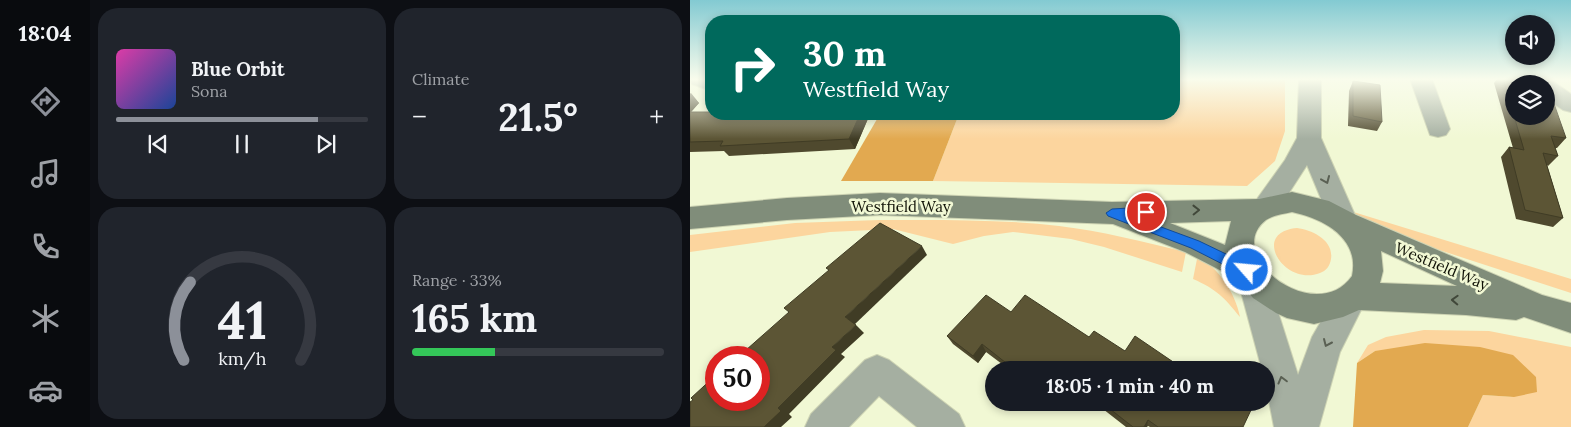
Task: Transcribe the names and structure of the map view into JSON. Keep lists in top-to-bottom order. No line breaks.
{"streets":{"main road":["Westfield Way"]},"page":{"tabs":"18:04","tile":["Climate",["Range · 33%","165 km"]],"turn":["30 m","Westfield Way"],"song":["Blue Orbit","Sona"],"heat":["−","21.5°","+"],"limit":"50","trip":"18:05 · 1 min · 40 m","gauge":["41","km/h"]}}
